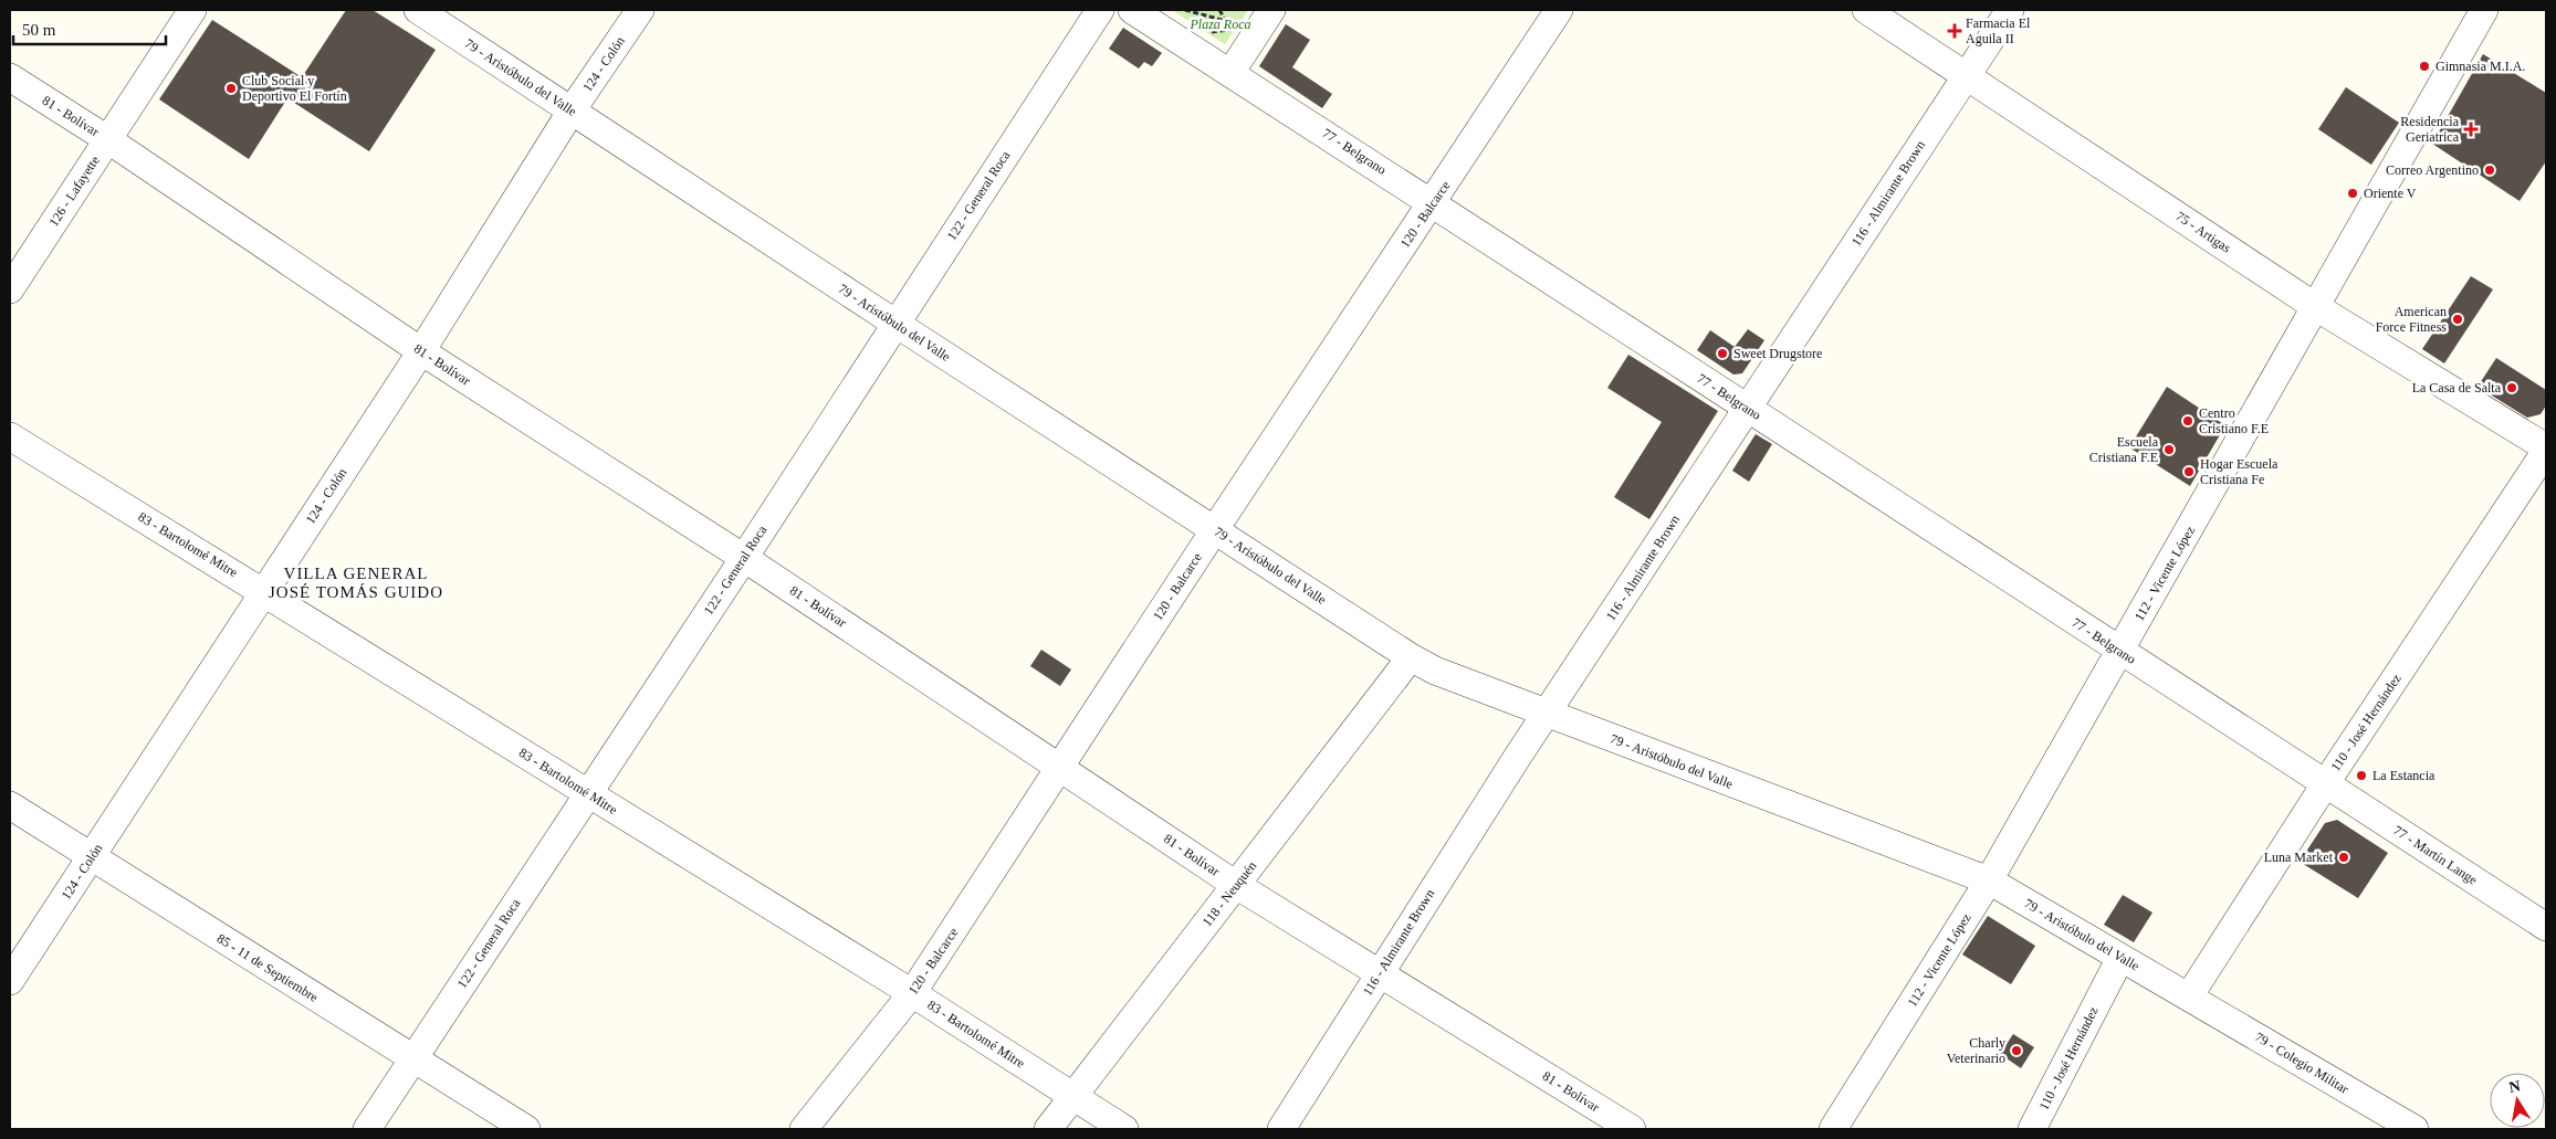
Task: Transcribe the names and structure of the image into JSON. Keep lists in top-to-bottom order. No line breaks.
{"streets":{"street":["124 - Colón","79 - Aristóbulo del Valle","81 - Bolívar","77 - Belgrano","126 - Lafayette","116 - Almirante Brown","122 - General Roca","120 - Balcarce","75 - Artigas","83 - Bartolomé Mitre","112 - Vicente López","110 - José Hernández","77 - Martín Lange","118 - Neuquén","85 - 11 de Septiembre","79 - Colegio Militar"]},"crossings":[["124 - Colón","79 - Aristóbulo del Valle"],["124 - Colón","81 - Bolívar"],["124 - Colón","83 - Bartolomé Mitre"],["124 - Colón","85 - 11 de Septiembre"],["79 - Aristóbulo del Valle","116 - Almirante Brown"],["79 - Aristóbulo del Valle","122 - General Roca"],["79 - Aristóbulo del Valle","120 - Balcarce"],["79 - Aristóbulo del Valle","112 - Vicente López"],["79 - Aristóbulo del Valle","110 - José Hernández"],["79 - Aristóbulo del Valle","118 - Neuquén"],["79 - Aristóbulo del Valle","79 - Colegio Militar"],["81 - Bolívar","126 - Lafayette"],["81 - Bolívar","116 - Almirante Brown"],["81 - Bolívar","122 - General Roca"],["81 - Bolívar","120 - Balcarce"],["81 - Bolívar","118 - Neuquén"],["77 - Belgrano","116 - Almirante Brown"],["77 - Belgrano","120 - Balcarce"],["77 - Belgrano","112 - Vicente López"],["77 - Belgrano","110 - José Hernández"],["77 - Belgrano","77 - Martín Lange"],["116 - Almirante Brown","75 - Artigas"],["122 - General Roca","83 - Bartolomé Mitre"],["122 - General Roca","85 - 11 de Septiembre"],["120 - Balcarce","83 - Bartolomé Mitre"],["75 - Artigas","112 - Vicente López"],["75 - Artigas","110 - José Hernández"],["83 - Bartolomé Mitre","118 - Neuquén"],["110 - José Hernández","77 - Martín Lange"],["110 - José Hernández","79 - Colegio Militar"]],"districts":["VILLA GENERAL JOSÉ TOMÁS GUIDO"],"parks":["Plaza Roca"],"places":{"health":["Farmacia El Aguila II","Residencia Geriatrica"],"other":["Gimnasia M.I.A.","Club Social y Deportivo El Fortín","Correo Argentino","Oriente V","American Force Fitness","Sweet Drugstore","La Casa de Salta","Centro Cristiano F.E","Escuela Cristiana F.E","Hogar Escuela Cristiana Fe","La Estancia","Luna Market","Charly Veterinario"]},"scale_bar":"50 m","north":"top"}
